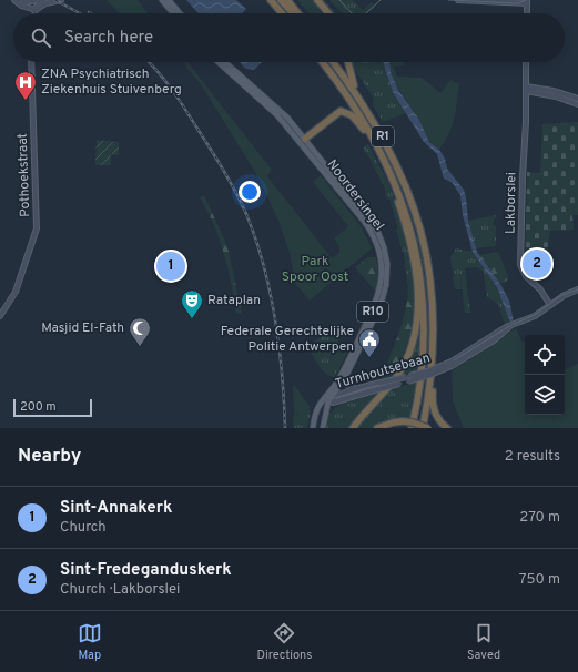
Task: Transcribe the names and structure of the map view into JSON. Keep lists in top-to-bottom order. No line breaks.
{"streets":{"highway":["R1"],"main road":["Noordersingel","R10"],"street":["Pothoekstraat","Lakborslei","Turnhoutsebaan"]},"crossings":[["Noordersingel","Turnhoutsebaan"],["Lakborslei","Turnhoutsebaan"]],"parks":["Park Spoor Oost"],"places":{"hospital":["ZNA Psychiatrisch Ziekenhuis Stuivenberg"],"theatre":["Rataplan"],"mosque":["Masjid El-Fath"],"public building":["Federale Gerechtelijke Politie Antwerpen"]},"scale_bar":"200 m","page":{"search":"Search here","pins":["2","1"],"scale":"200 m","heading":["Nearby","2 results"],"list":[{"mark":"1","name":"Sint-Annakerk","note":"Church","value":"270 m"},{"mark":"2","name":"Sint-Fredeganduskerk","note":"Church · Lakborslei","value":"750 m"}],"nav":["Map","Directions","Saved"]}}
